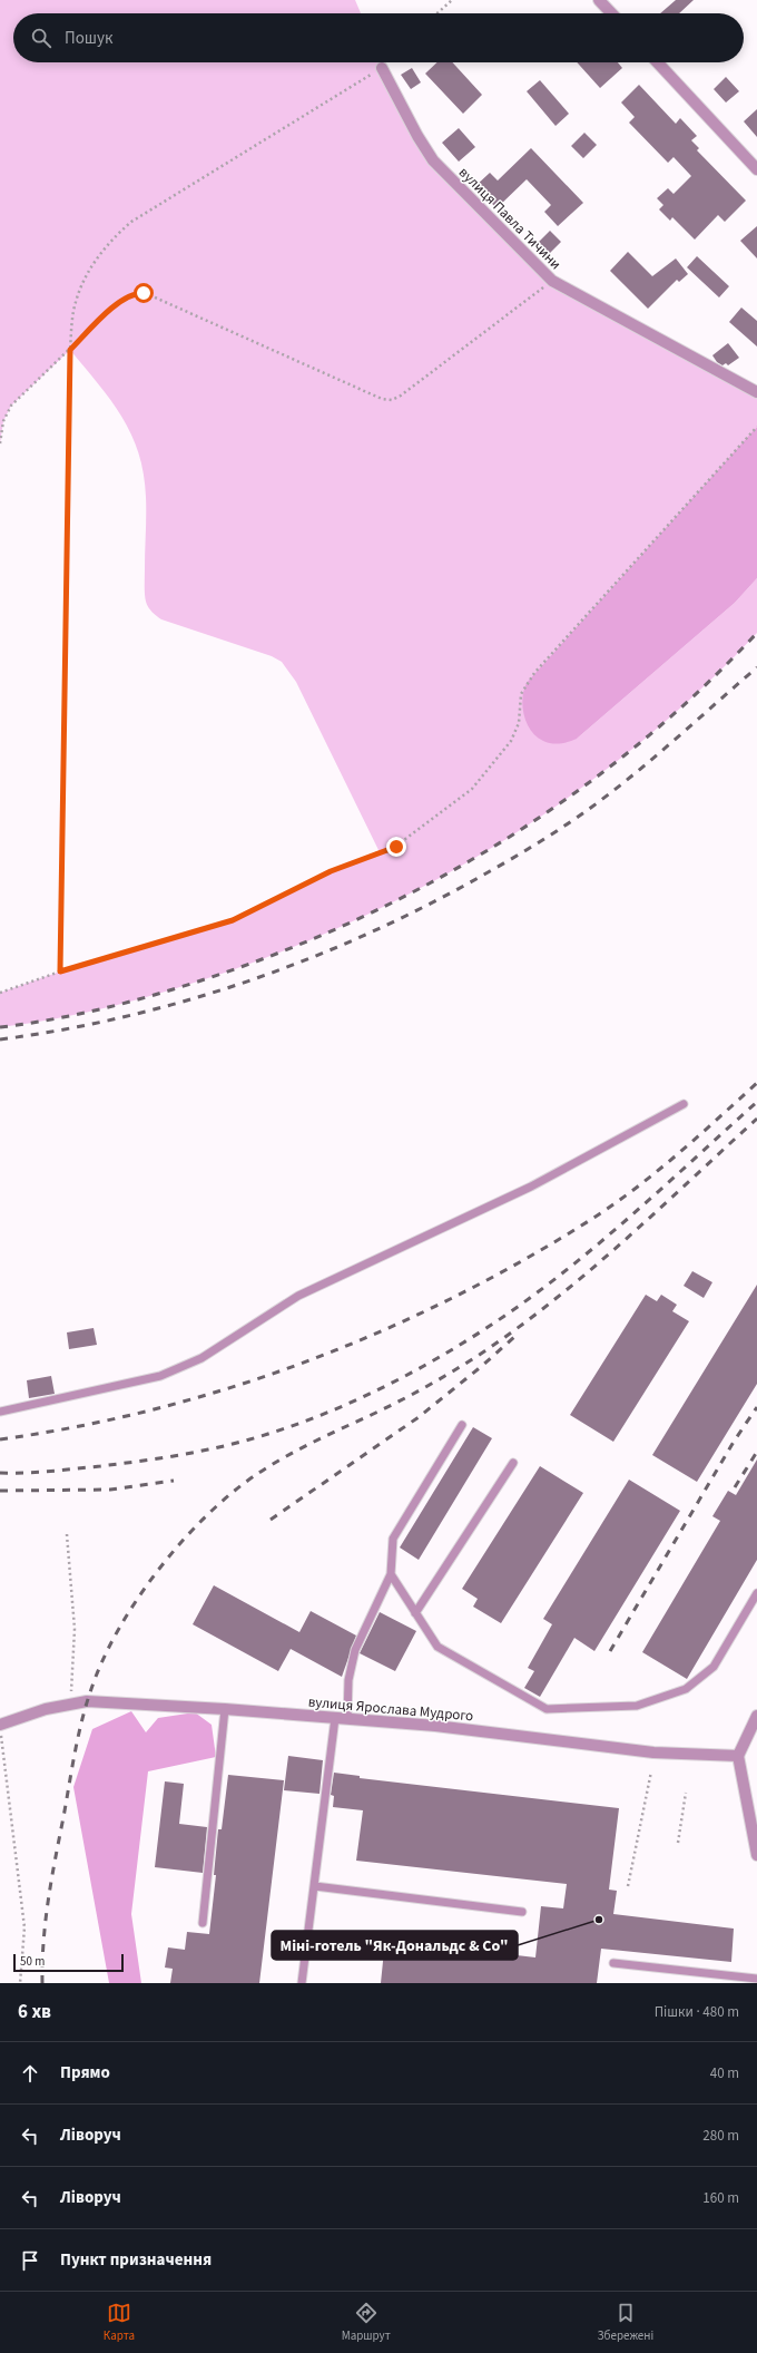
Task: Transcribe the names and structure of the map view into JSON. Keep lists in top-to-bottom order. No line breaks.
{"streets":{"street":["вулиця Павла Тичини","вулиця Ярослава Мудрого"]},"places":["Міні-готель \"Як-Дональдс & Co\""],"scale_bar":"50 m","page":{"search":"Пошук","scale":"50 m","heading":["6 хв","Пішки · 480 m"],"list":[["Прямо","40 m"],["Ліворуч","280 m"],["Ліворуч","160 m"],"Пункт призначення"],"nav":["Карта","Маршрут","Збережені"]}}
